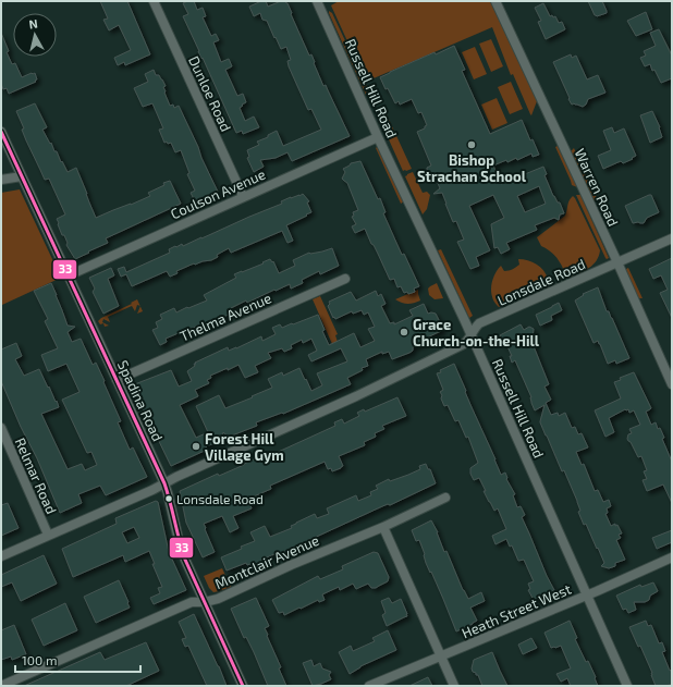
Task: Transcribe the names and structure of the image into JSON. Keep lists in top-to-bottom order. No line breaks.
{"streets":{"street":["Russell Hill Road","Dunloe Road","Warren Road","Coulson Avenue","Lonsdale Road","Thelma Avenue","Spadina Road","Relmar Road","Montclair Avenue","Heath Street West"]},"crossings":[["Russell Hill Road","Coulson Avenue"],["Russell Hill Road","Lonsdale Road"],["Russell Hill Road","Heath Street West"],["Dunloe Road","Coulson Avenue"],["Warren Road","Lonsdale Road"],["Coulson Avenue","Spadina Road"],["Lonsdale Road","Spadina Road"],["Lonsdale Road","Relmar Road"],["Thelma Avenue","Spadina Road"],["Spadina Road","Montclair Avenue"]],"places":["Bishop Strachan School","Grace Church-on-the-Hill","Forest Hill Village Gym","Lonsdale Road"],"lines":["transit line 33"],"scale_bar":"100 m","north":"top"}
